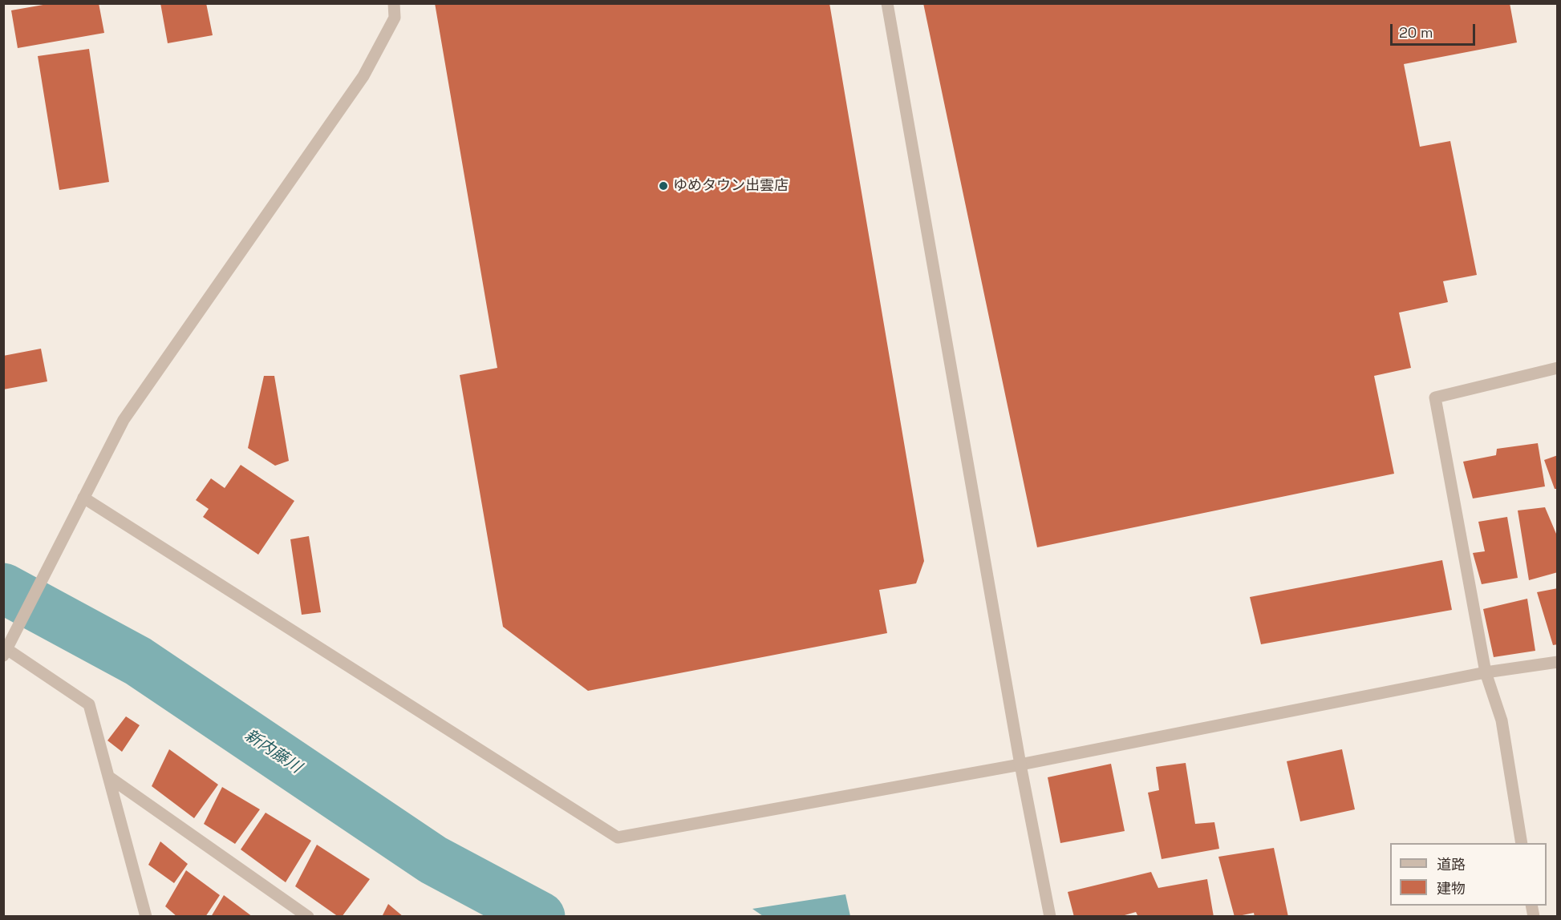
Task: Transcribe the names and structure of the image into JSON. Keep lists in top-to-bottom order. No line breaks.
{"water":["新内藤川"],"places":["ゆめタウン出雲店"],"legend":["道路","建物"],"scale_bar":"20 m"}
